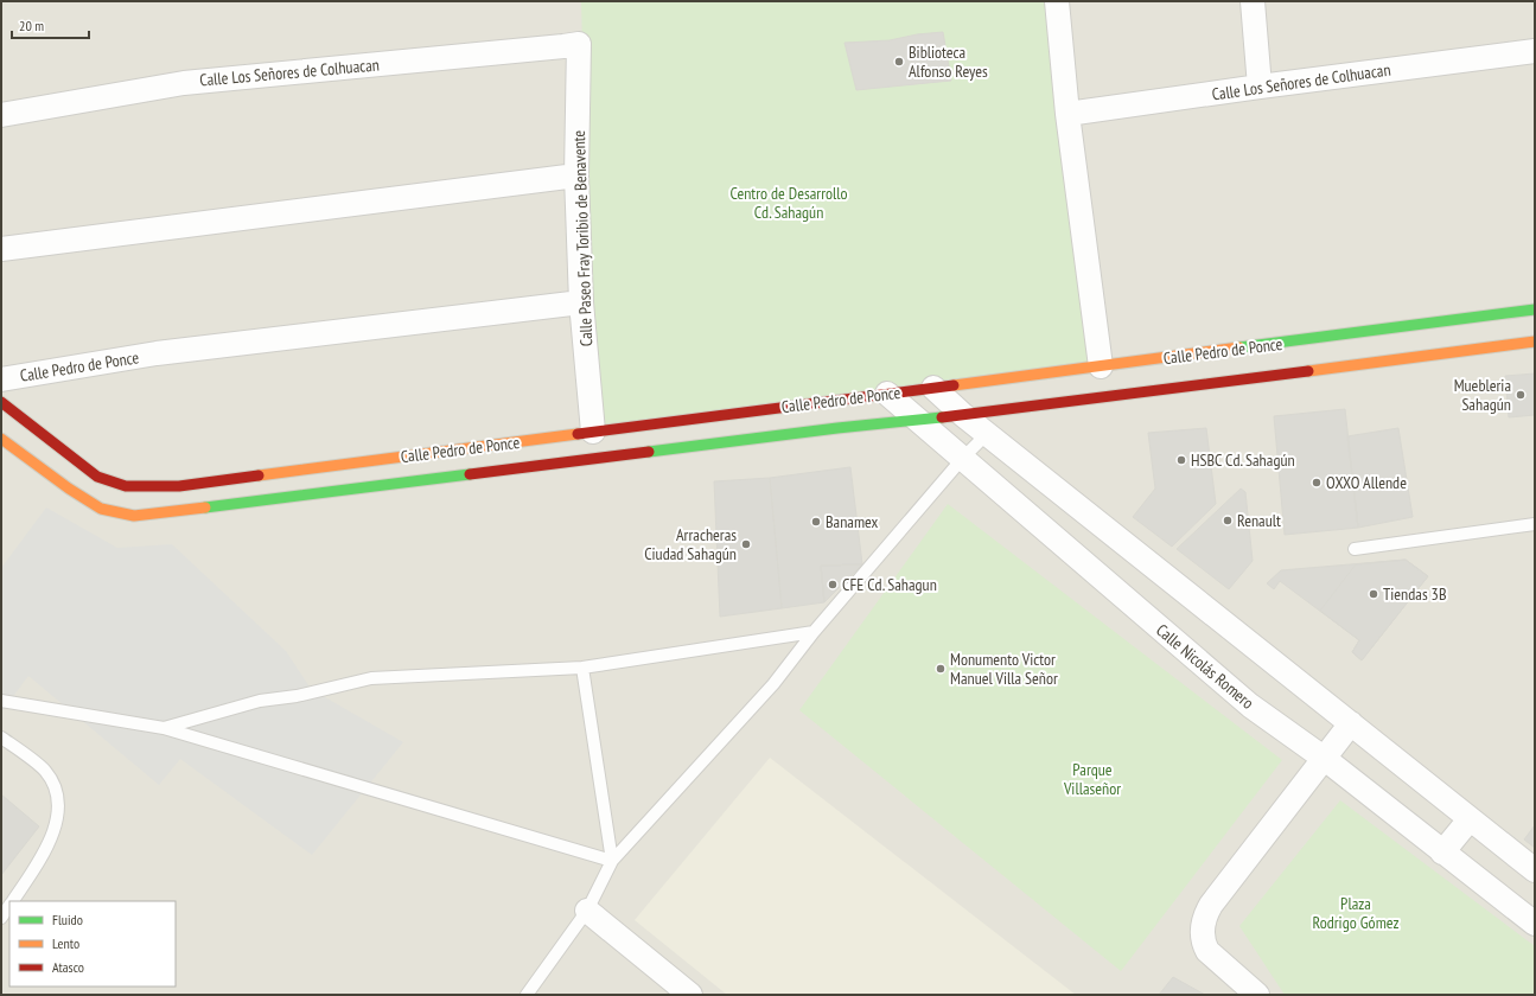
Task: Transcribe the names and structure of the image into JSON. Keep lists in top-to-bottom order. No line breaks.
{"streets":{"street":["Calle Los Señores de Colhuacan","Calle Paseo Fray Toribio de Benavente","Calle Pedro de Ponce","Calle Nicolás Romero"]},"crossings":[["Calle Los Señores de Colhuacan","Calle Paseo Fray Toribio de Benavente"],["Calle Paseo Fray Toribio de Benavente","Calle Pedro de Ponce"],["Calle Pedro de Ponce","Calle Nicolás Romero"]],"parks":["Centro de Desarrollo Cd. Sahagún","Parque Villaseñor","Plaza Rodrigo Gómez"],"places":["Biblioteca Alfonso Reyes","Muebleria Sahagún","HSBC Cd. Sahagún","OXXO Allende","Renault","Banamex","Arracheras Ciudad Sahagún","CFE Cd. Sahagun","Tiendas 3B","Monumento Victor Manuel Villa Señor"],"legend":["Fluido","Lento","Atasco"],"scale_bar":"20 m"}
